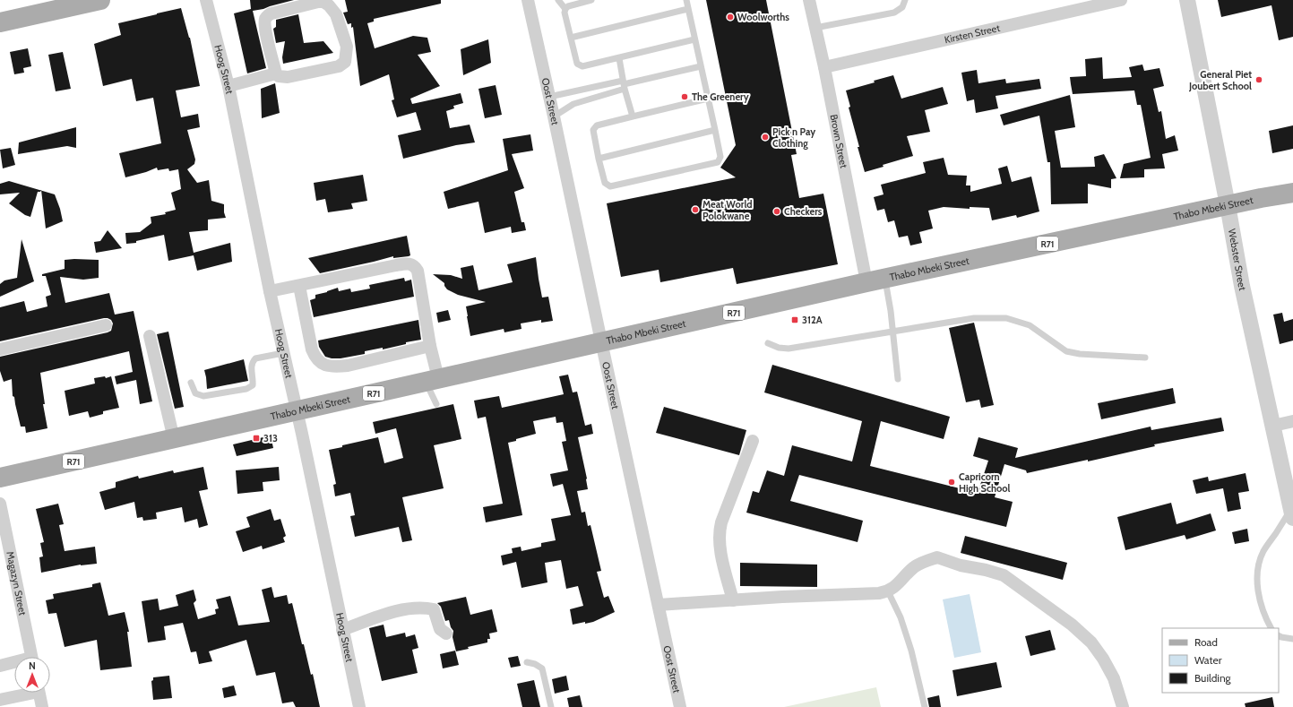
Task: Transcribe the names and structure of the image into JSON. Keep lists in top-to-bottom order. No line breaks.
{"streets":{"main road":["Thabo Mbeki Street","R71"],"street":["Kirsten Street","Hoog Street","Oost Street","Brown Street","Webster Street","Magazyn Street"]},"crossings":[["Kirsten Street","Brown Street"],["Hoog Street","Thabo Mbeki Street"],["Oost Street","Thabo Mbeki Street"],["Brown Street","Thabo Mbeki Street"],["Thabo Mbeki Street","Webster Street"]],"places":{"other":["Woolworths","General Piet Joubert School","The Greenery","Pick n Pay Clothing","Meat World Polokwane","Checkers","Capricorn High School"],"transit":["312A","313"]},"legend":["Road","Water","Building"],"north":"top"}
